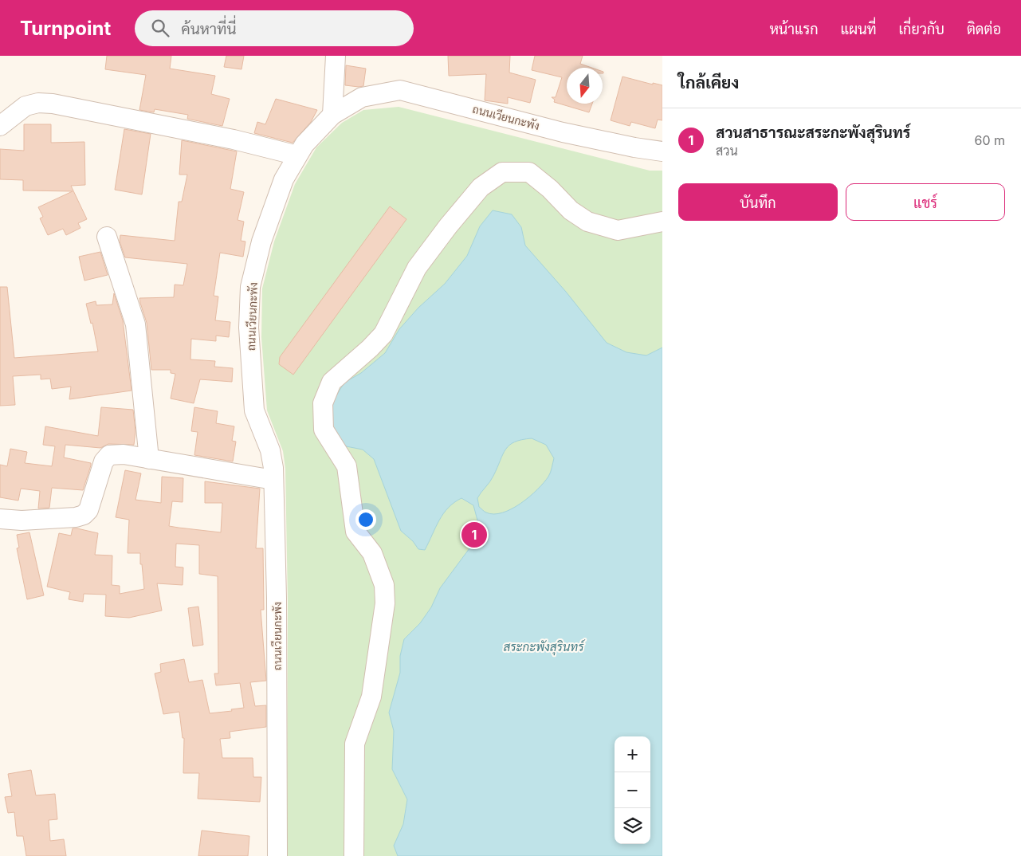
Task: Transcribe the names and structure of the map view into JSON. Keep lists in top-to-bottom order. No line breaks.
{"streets":{"street":["ถนนเวียนกะพัง"]},"water":["สระกะพังสุรินทร์"],"north":"bottom","page":{"header":"Turnpoint","search":"ค้นหาที่นี่","nav":["หน้าแรก","แผนที่","เกี่ยวกับ","ติดต่อ"],"heading":"ใกล้เคียง","list":[{"mark":"1","name":"สวนสาธารณะสระกะพังสุรินทร์","note":"สวน","value":"60 m"}],"buttons":["บันทึก","แชร์"],"pins":"1","map_buttons":["+","−"]}}
